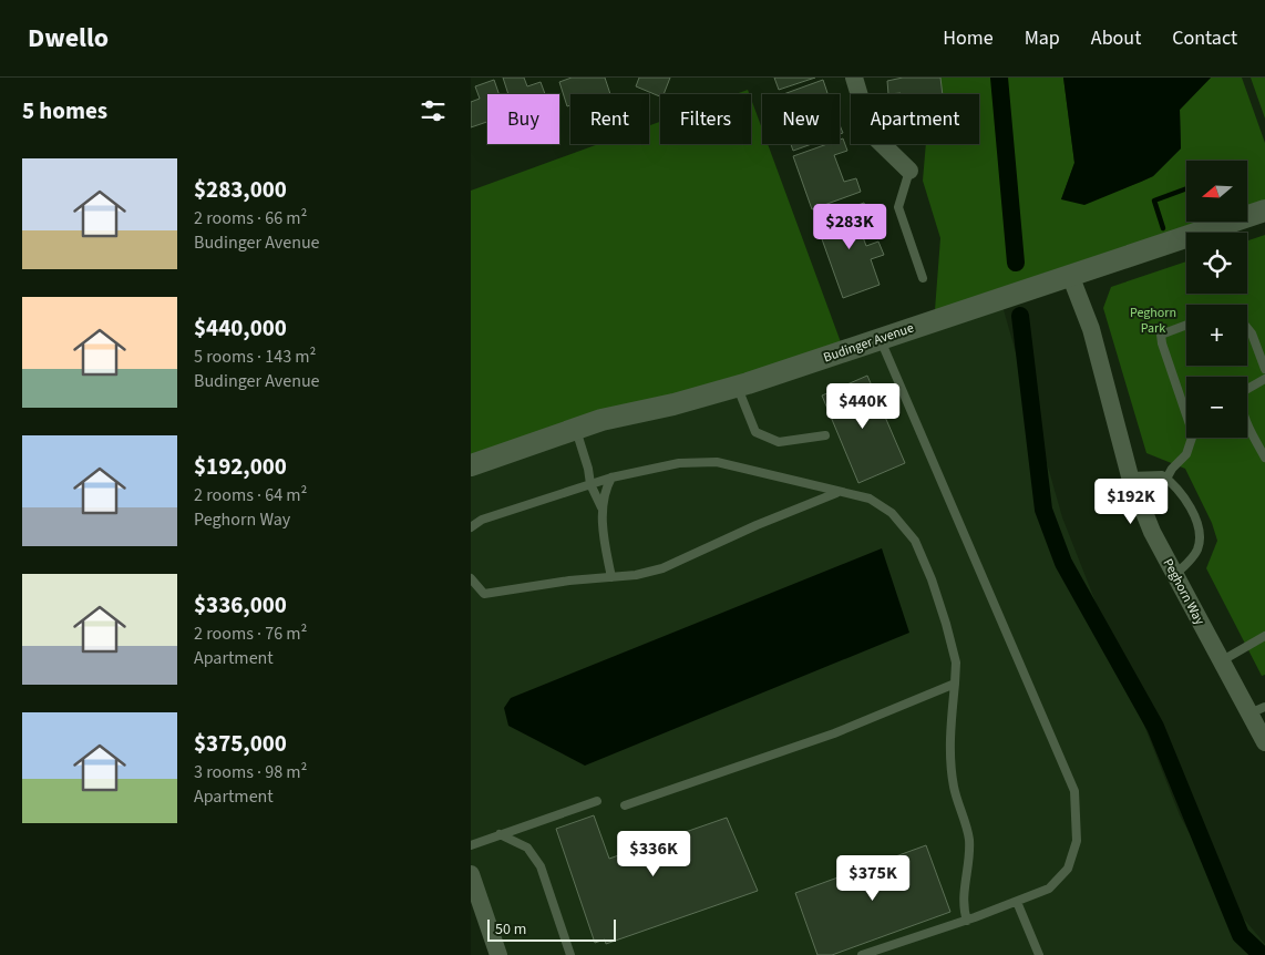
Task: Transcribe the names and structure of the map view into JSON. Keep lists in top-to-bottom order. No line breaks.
{"streets":{"street":["Budinger Avenue","Peghorn Way"]},"crossings":[["Budinger Avenue","Peghorn Way"]],"parks":["Peghorn Park"],"scale_bar":"50 m","north":"left","page":{"header":"Dwello","nav":["Home","Map","About","Contact"],"heading":"5 homes","chip":["Buy","Rent","Filters","New","Apartment"],"list":[{"name":"$283,000","note":"2 rooms · 66 m² · Budinger Avenue"},{"name":"$440,000","note":"5 rooms · 143 m² · Budinger Avenue"},{"name":"$192,000","note":"2 rooms · 64 m² · Peghorn Way"},{"name":"$336,000","note":"2 rooms · 76 m² · Apartment"},{"name":"$375,000","note":"3 rooms · 98 m² · Apartment"}],"map_buttons":["+","−"],"price":["$283K","$440K","$192K","$336K","$375K"],"scale":"50 m"}}
